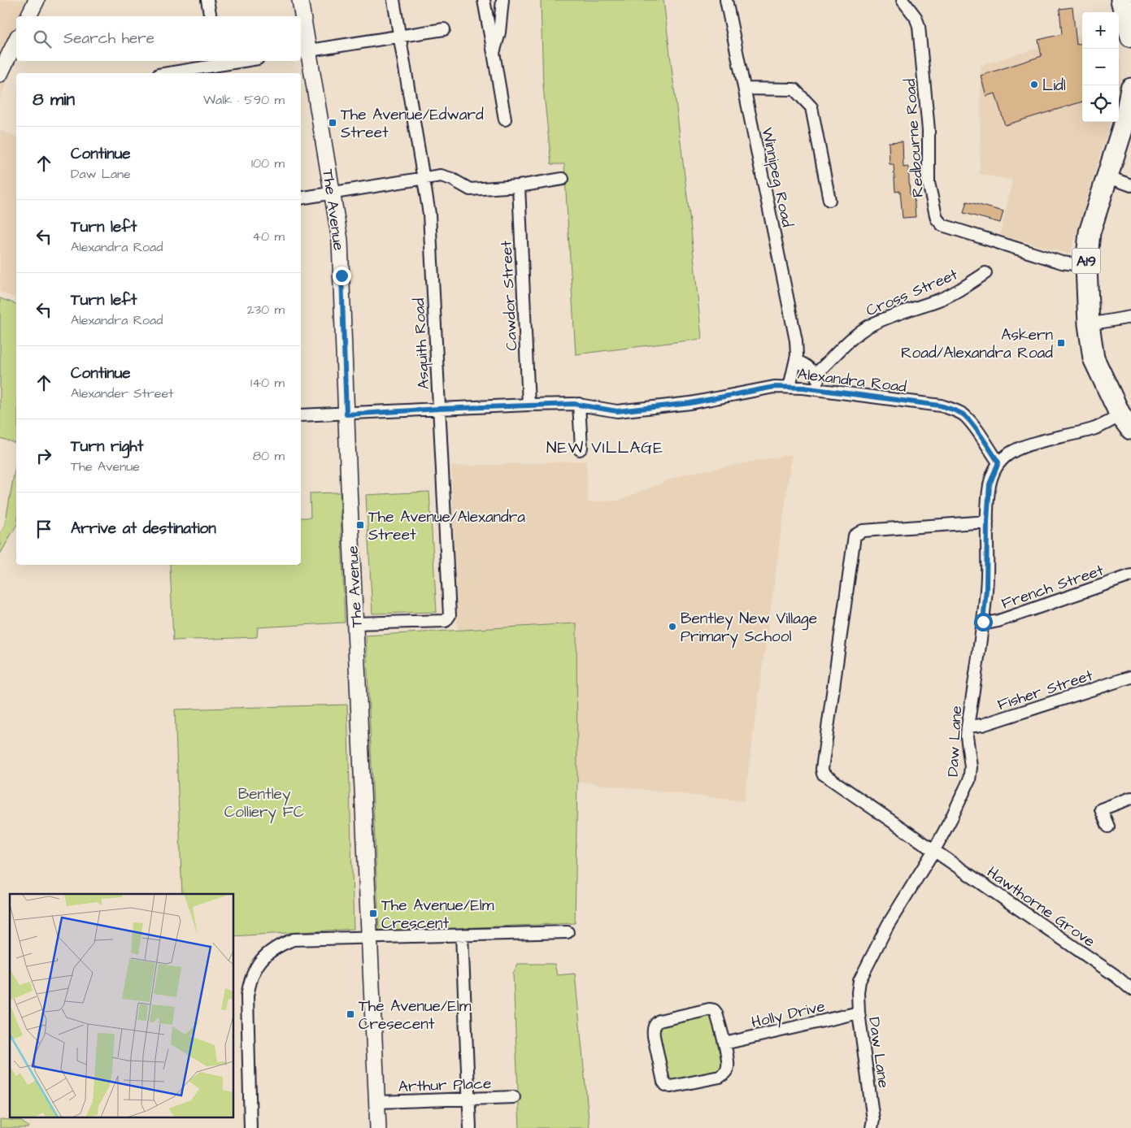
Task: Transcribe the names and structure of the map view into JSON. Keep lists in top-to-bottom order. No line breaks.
{"streets":{"highway":["A19"],"street":["Redbourne Road","Winnipeg Road","The Avenue","Cross Street","Cawdor Street","Asquith Road","Alexandra Road","French Street","Fisher Street","Daw Lane","Hawthorne Grove","Holly Drive","Arthur Place"]},"crossings":[["Redbourne Road","A19"],["Winnipeg Road","Alexandra Road"],["The Avenue","Asquith Road"],["The Avenue","Alexandra Road"],["The Avenue","Arthur Place"],["Cawdor Street","Alexandra Road"],["Asquith Road","Alexandra Road"],["Alexandra Road","Daw Lane"],["French Street","Daw Lane"],["Fisher Street","Daw Lane"],["Daw Lane","Hawthorne Grove"],["Daw Lane","Holly Drive"]],"districts":["NEW VILLAGE"],"parks":["Bentley Colliery FC"],"places":{"other":["Lidl","Bentley New Village Primary School"],"transit":["The Avenue/Edward Street","Askern Road/Alexandra Road","The Avenue/Alexandra Street","The Avenue/Elm Crescent","The Avenue/Elm Cresecent"]},"page":{"map_buttons":["+","−"],"search":"Search here","heading":["8 min","Walk · 590 m"],"list":[["Continue","Daw Lane","100 m"],["Turn left","Alexandra Road","40 m"],["Turn left","Alexandra Road","230 m"],["Continue","Alexander Street","140 m"],["Turn right","The Avenue","80 m"],"Arrive at destination"]}}
